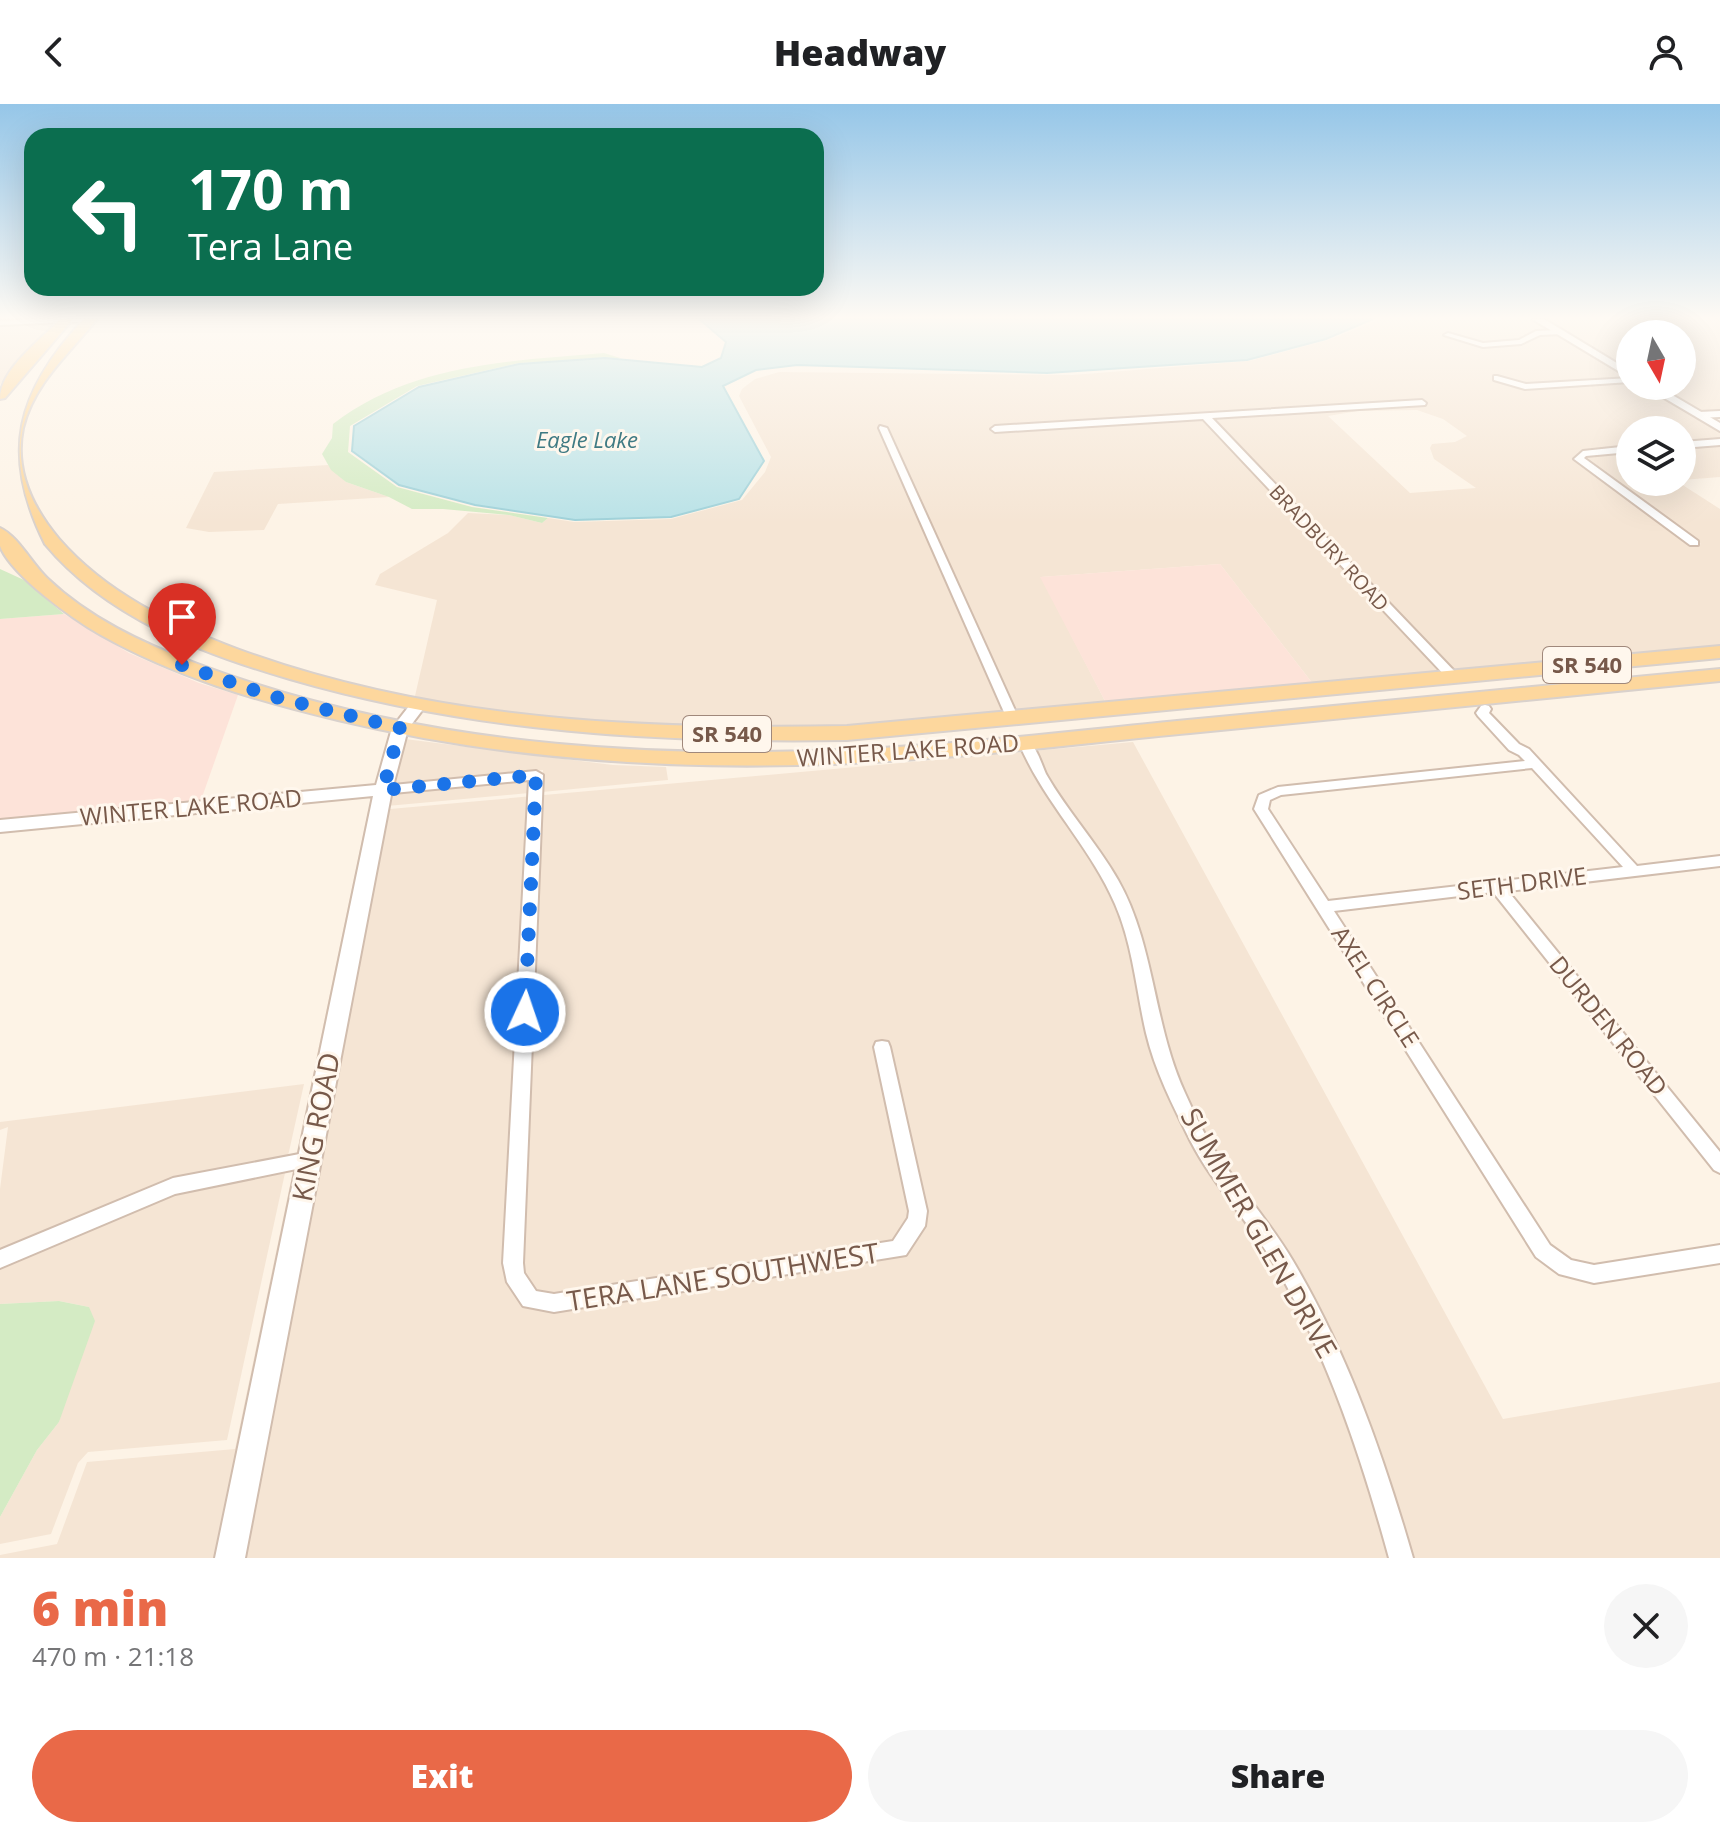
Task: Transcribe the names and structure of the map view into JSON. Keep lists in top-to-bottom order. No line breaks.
{"streets":{"main road":["SR 540","WINTER LAKE ROAD"],"street":["BRADBURY ROAD","SETH DRIVE","AXEL CIRCLE","DURDEN ROAD","KING ROAD","SUMMER GLEN DRIVE","TERA LANE SOUTHWEST"]},"crossings":[["BRADBURY ROAD","WINTER LAKE ROAD"],["SR 540","WINTER LAKE ROAD"],["WINTER LAKE ROAD","KING ROAD"],["WINTER LAKE ROAD","SUMMER GLEN DRIVE"],["WINTER LAKE ROAD","TERA LANE SOUTHWEST"],["SETH DRIVE","AXEL CIRCLE"],["SETH DRIVE","DURDEN ROAD"],["KING ROAD","TERA LANE SOUTHWEST"]],"water":["Eagle Lake"],"north":"bottom","page":{"header":"Headway","turn":["170 m","Tera Lane"],"heading":["6 min","470 m · 21:18"],"buttons":["Exit","Share"]}}
